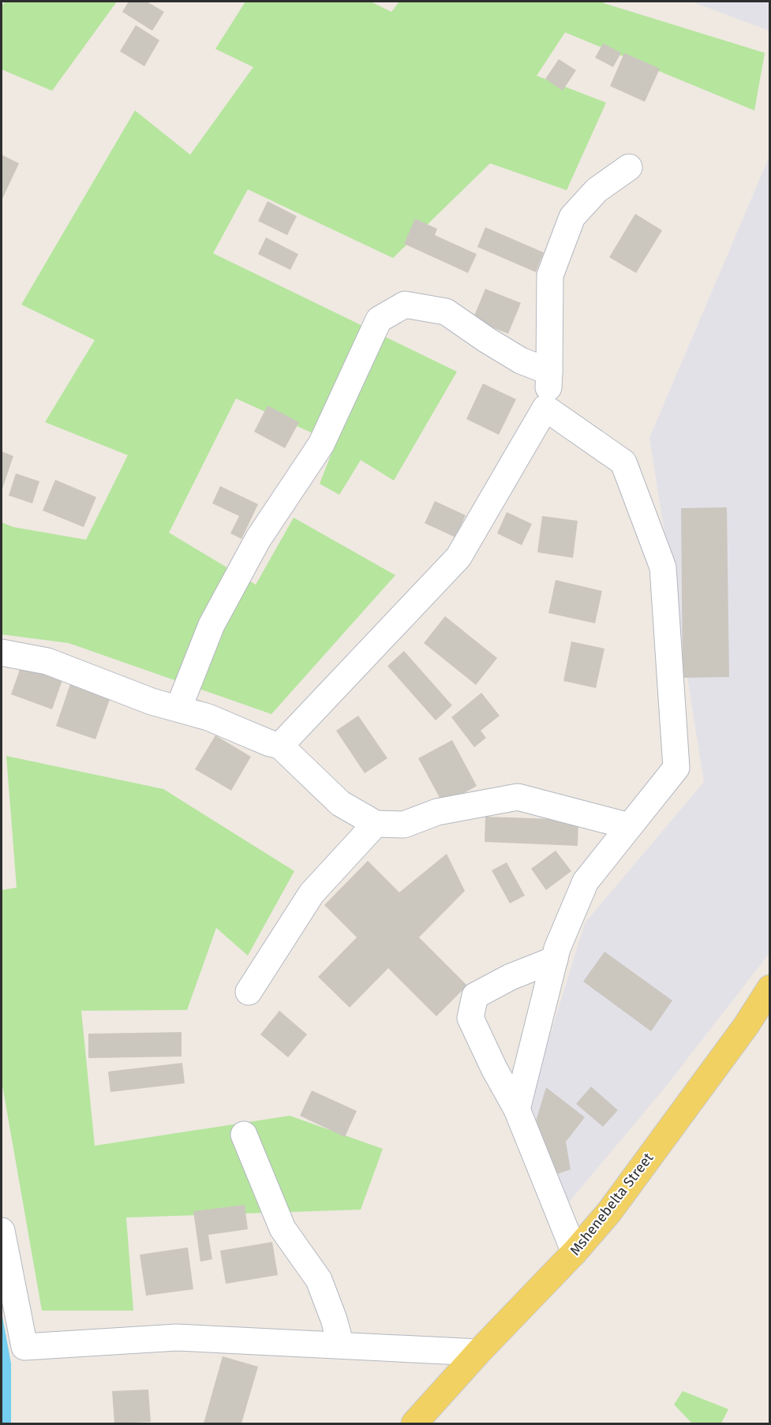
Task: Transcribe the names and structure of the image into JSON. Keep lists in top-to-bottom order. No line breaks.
{"streets":{"main road":["Mshenebelta Street"]}}
